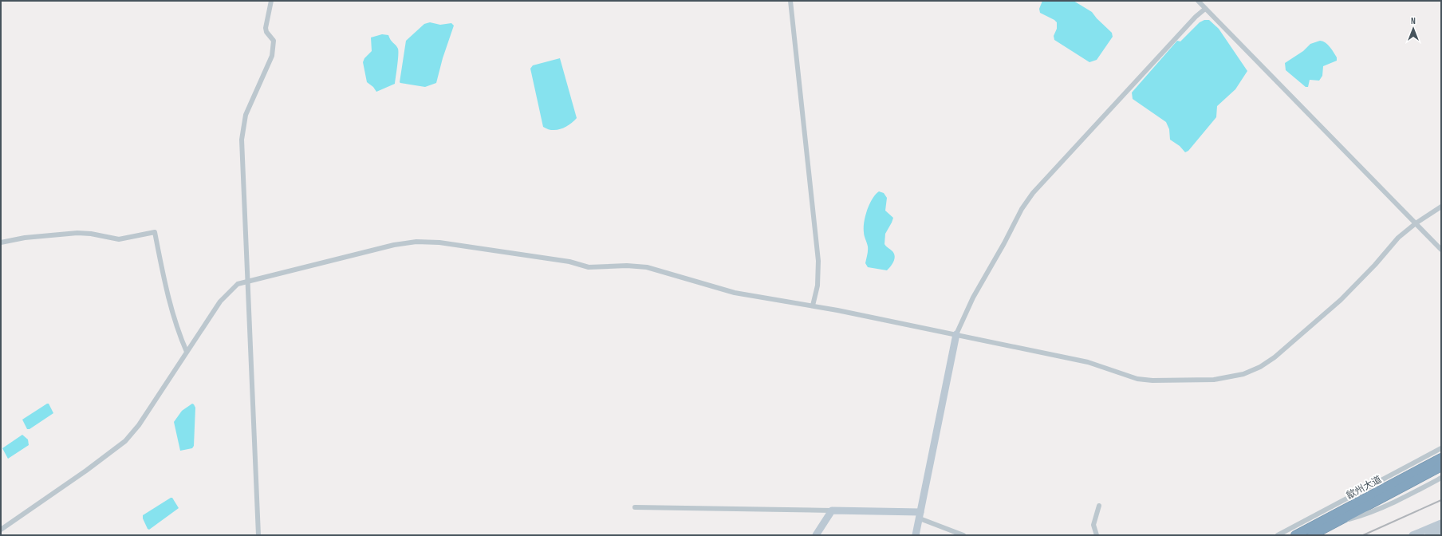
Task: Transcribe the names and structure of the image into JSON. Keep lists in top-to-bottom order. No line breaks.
{"streets":{"highway":["歙州大道"]},"north":"top"}
